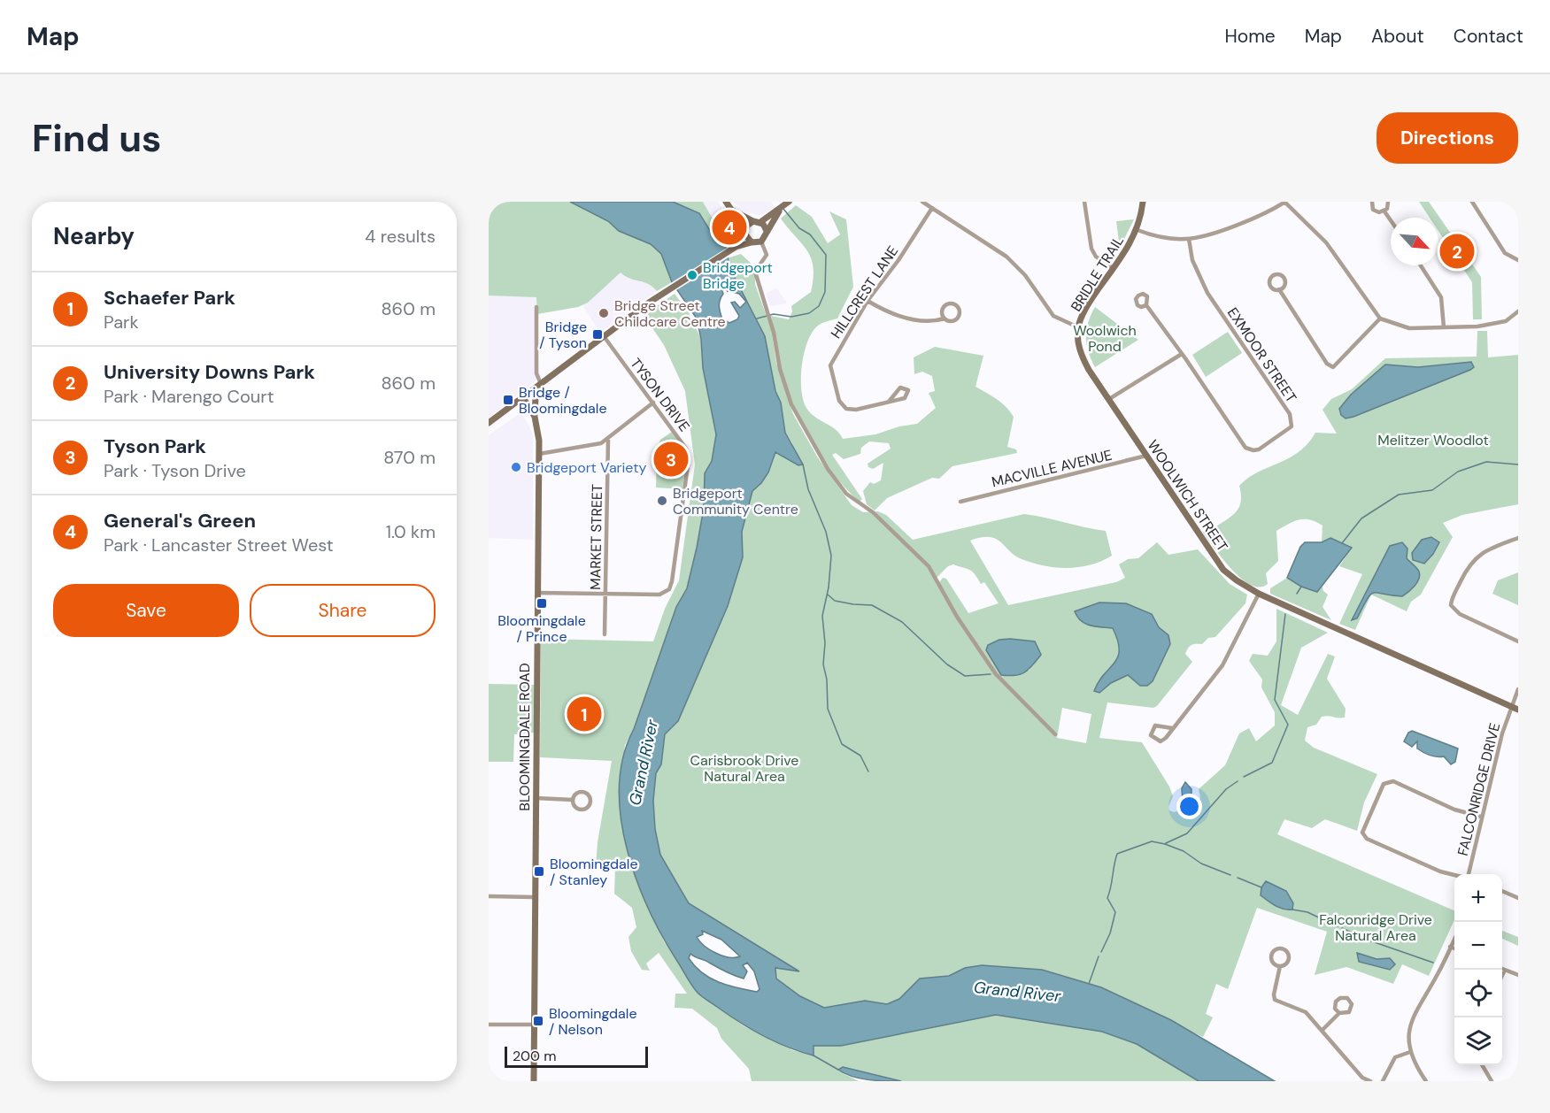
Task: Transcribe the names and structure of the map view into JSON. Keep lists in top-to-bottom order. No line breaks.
{"streets":{"main road":["BRIDLE TRAIL","WOOLWICH STREET","BLOOMINGDALE ROAD"],"street":["HILLCREST LANE","EXMOOR STREET","TYSON DRIVE","MACVILLE AVENUE","MARKET STREET","FALCONRIDGE DRIVE"]},"crossings":[["BRIDLE TRAIL","WOOLWICH STREET"],["TYSON DRIVE","MARKET STREET"],["MACVILLE AVENUE","WOOLWICH STREET"],["WOOLWICH STREET","FALCONRIDGE DRIVE"]],"water":["Grand River"],"parks":["Woolwich Pond","Melitzer Woodlot","Carisbrook Drive Natural Area","Falconridge Drive Natural Area"],"places":{"other":["Bridgeport Bridge","Bridge Street Childcare Centre","Bridgeport Variety","Bridgeport Community Centre"],"transit":["Bridge / Tyson","Bridge / Bloomingdale","Bloomingdale / Prince","Bloomingdale / Stanley","Bloomingdale / Nelson"]},"scale_bar":"200 m","north":"bottom right","page":{"header":"Map","nav":["Home","Map","About","Contact"],"buttons":["Directions",["Save","Share"]],"title":"Find us","heading":["Nearby","4 results"],"pins":["4","2","3","1"],"list":[{"mark":"1","name":"Schaefer Park","note":"Park","value":"860 m"},{"mark":"2","name":"University Downs Park","note":"Park · Marengo Court","value":"860 m"},{"mark":"3","name":"Tyson Park","note":"Park · Tyson Drive","value":"870 m"},{"mark":"4","name":"General's Green","note":"Park · Lancaster Street West","value":"1.0 km"}],"map_buttons":["+","−"],"scale":"200 m"}}
